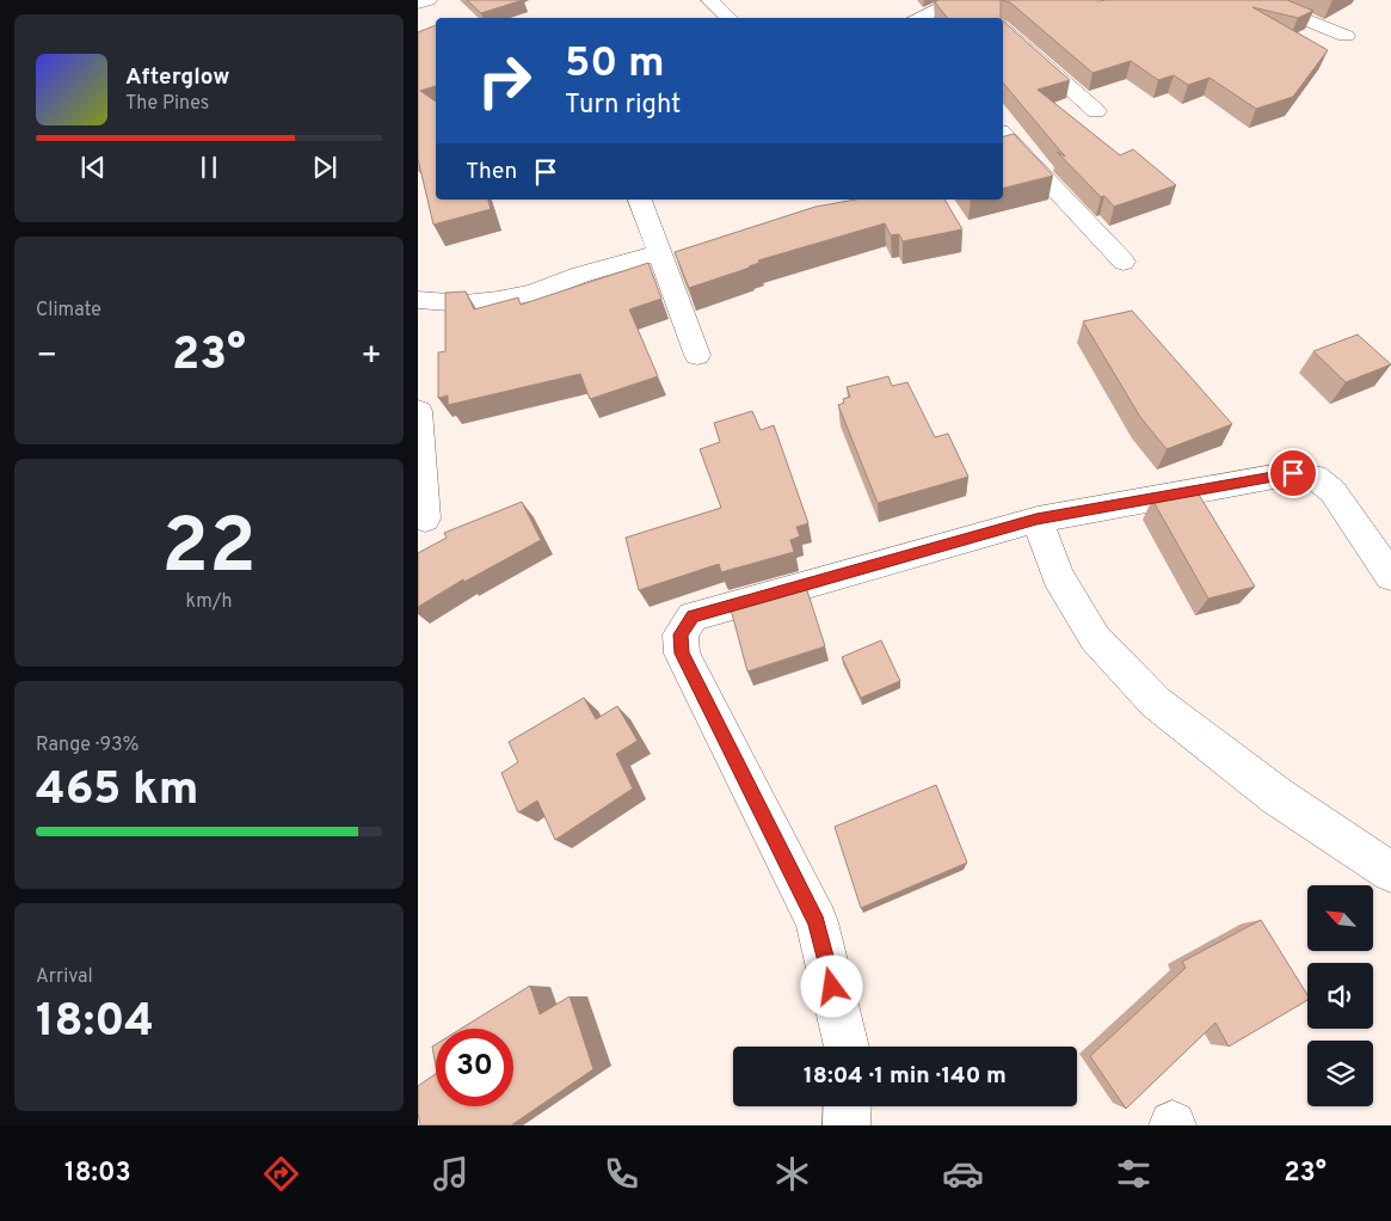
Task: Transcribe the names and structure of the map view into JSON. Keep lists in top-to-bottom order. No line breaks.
{"north":"top left","page":{"turn":["50 m","Turn right"],"song":["Afterglow","The Pines"],"then":"Then","tile":["Climate",["22","km/h"],["Range · 93%","465 km"],["Arrival","18:04"]],"heat":["−","23°","+"],"limit":"30","trip":"18:04 · 1 min · 140 m","tabs":["18:03","23°"]}}
